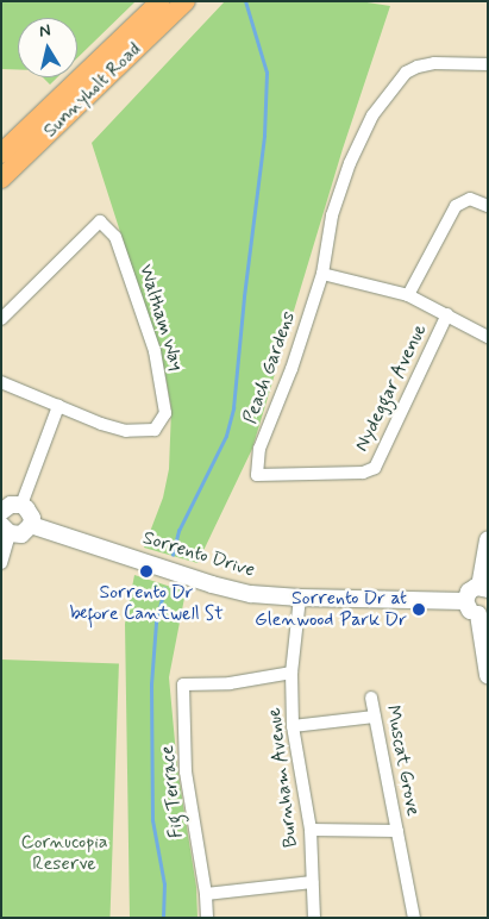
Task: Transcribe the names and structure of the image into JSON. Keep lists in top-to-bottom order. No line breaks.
{"streets":{"main road":["Sunnyholt Road"],"street":["Waltham Way","Peach Gardens","Nydeggar Avenue","Sorrento Drive","Muscat Grove","Burnham Avenue","Fig Terrace"]},"crossings":[["Peach Gardens","Nydeggar Avenue"],["Sorrento Drive","Burnham Avenue"],["Burnham Avenue","Fig Terrace"]],"parks":["Cornucopia Reserve"],"places":["Sorrento Dr before Cantwell St","Sorrento Dr at Glenwood Park Dr"],"north":"top"}
